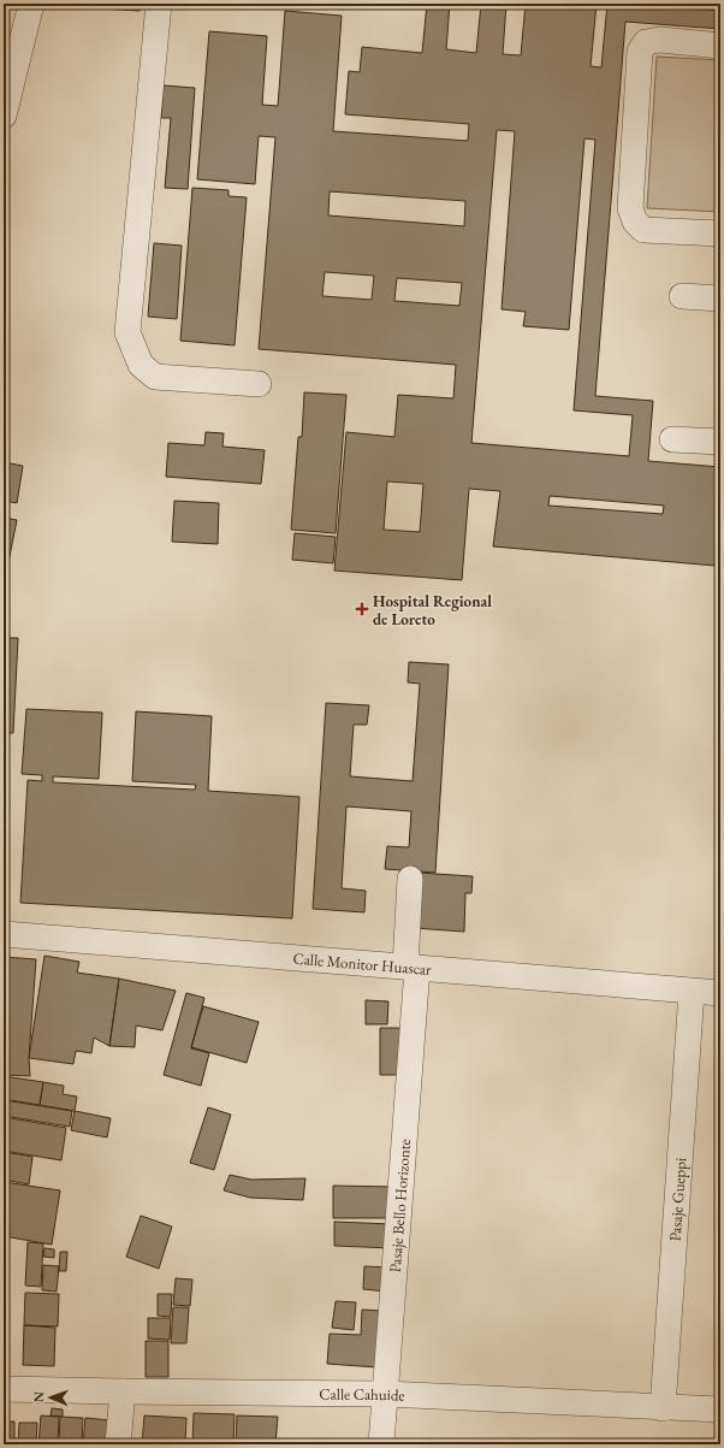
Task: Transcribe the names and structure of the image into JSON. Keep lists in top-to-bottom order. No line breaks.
{"streets":{"street":["Calle Monitor Huascar","Pasaje Gueppi","Pasaje Bello Horizonte","Calle Cahuide"]},"crossings":[["Calle Monitor Huascar","Pasaje Gueppi"],["Calle Monitor Huascar","Pasaje Bello Horizonte"],["Pasaje Gueppi","Calle Cahuide"],["Pasaje Bello Horizonte","Calle Cahuide"]],"places":{"health":["Hospital Regional de Loreto"]},"north":"left"}
